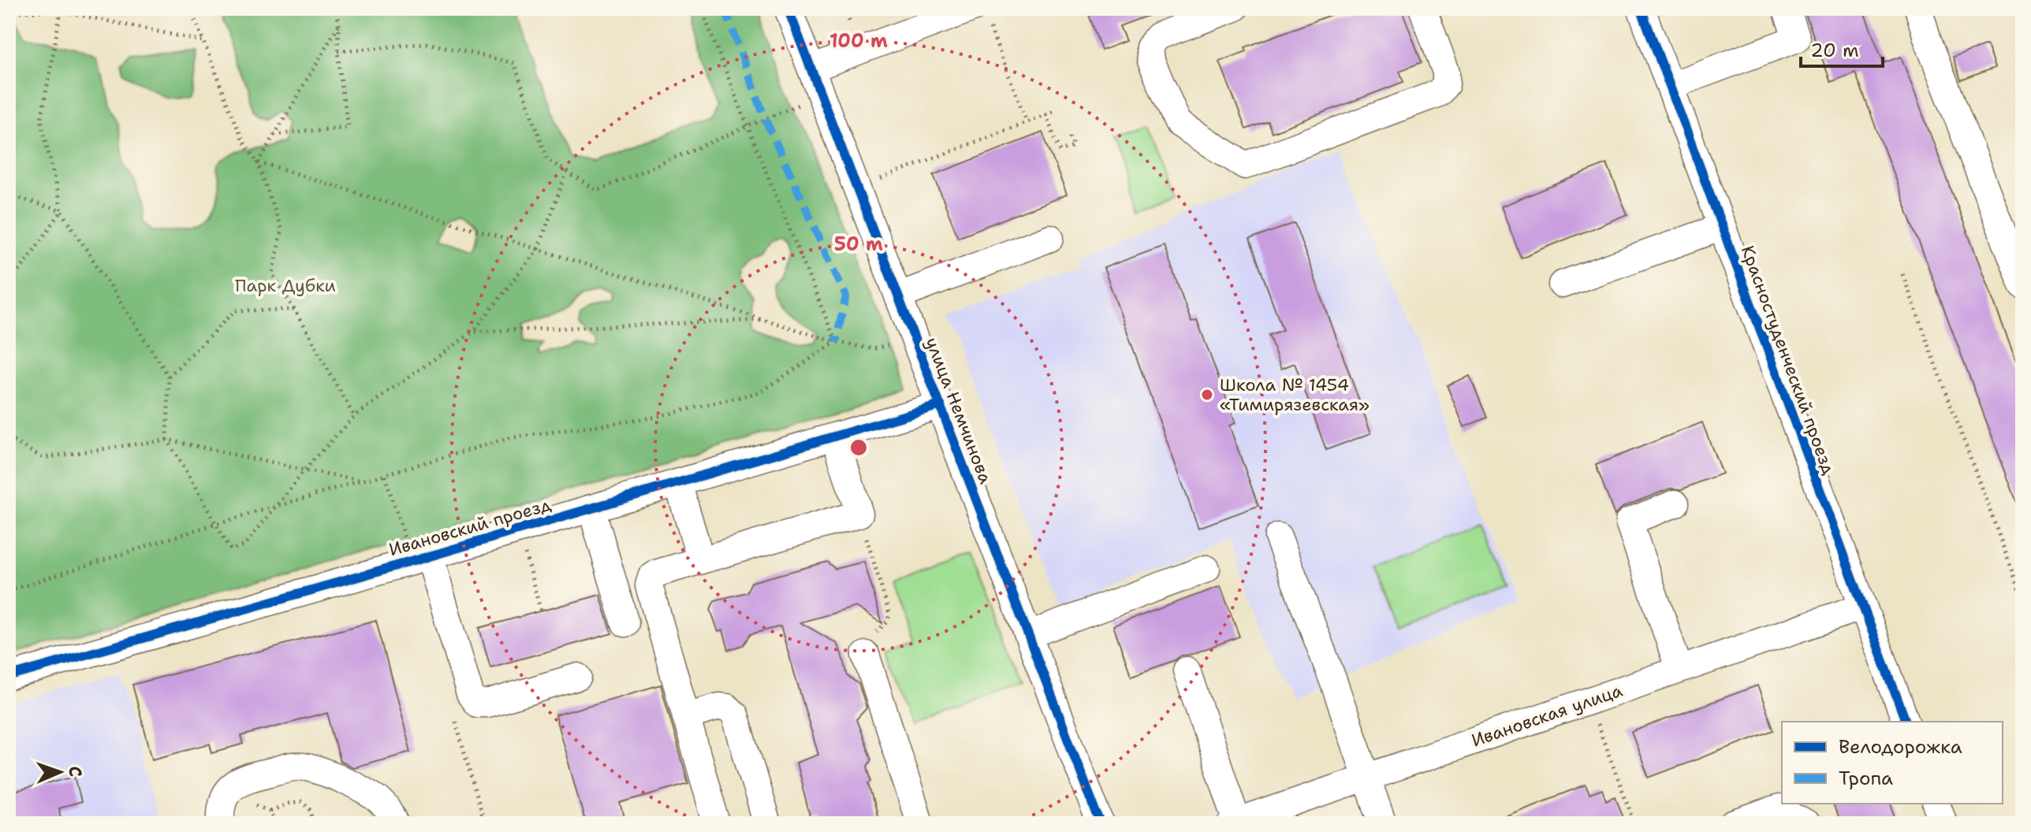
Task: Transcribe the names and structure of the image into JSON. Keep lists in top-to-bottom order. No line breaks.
{"streets":{"street":["Красностуденческий проезд","улица Немчинова","Ивановский проезд","Ивановская улица"]},"crossings":[["Красностуденческий проезд","Ивановская улица"],["улица Немчинова","Ивановский проезд"]],"parks":["Парк Дубки"],"places":["Школа № 1454 «Тимирязевская»"],"legend":["Велодорожка","Тропа"],"scale_bar":"20 m","north":"right","rings":["100 m","50 m"]}
